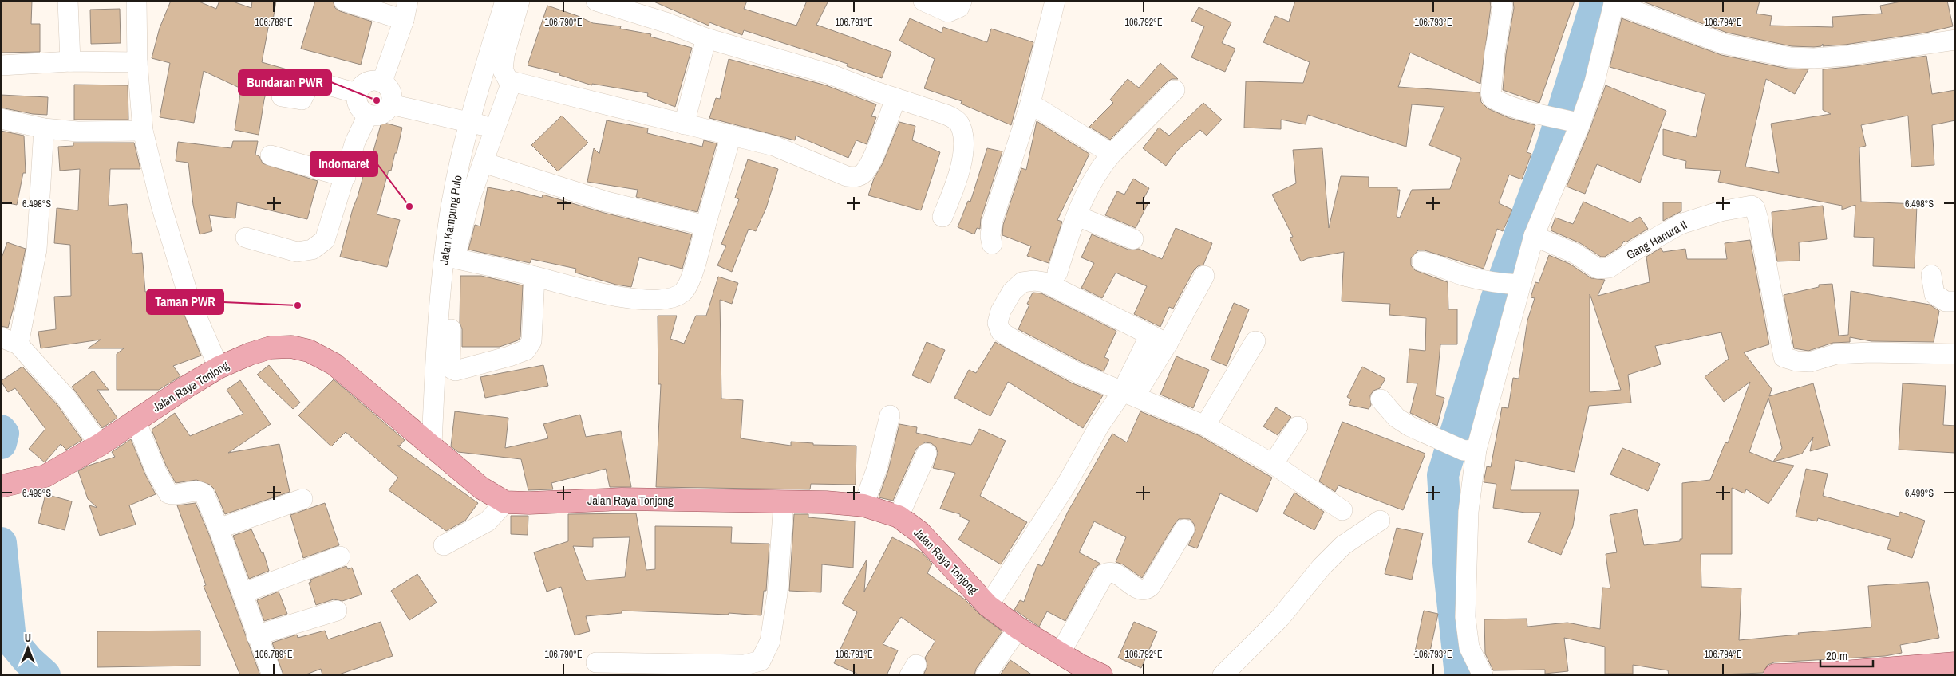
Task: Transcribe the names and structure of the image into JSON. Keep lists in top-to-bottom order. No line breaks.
{"streets":{"main road":["Jalan Raya Tonjong"],"street":["Jalan Kampung Pulo","Gang Hanura II"]},"crossings":[["Jalan Kampung Pulo","Jalan Raya Tonjong"]],"places":["Bundaran PWR","Indomaret","Taman PWR"],"scale_bar":"20 m","north":"top","coordinates":["106.789°E","106.790°E","106.791°E","106.792°E","106.793°E","106.794°E","6.498°S","6.499°S"]}
